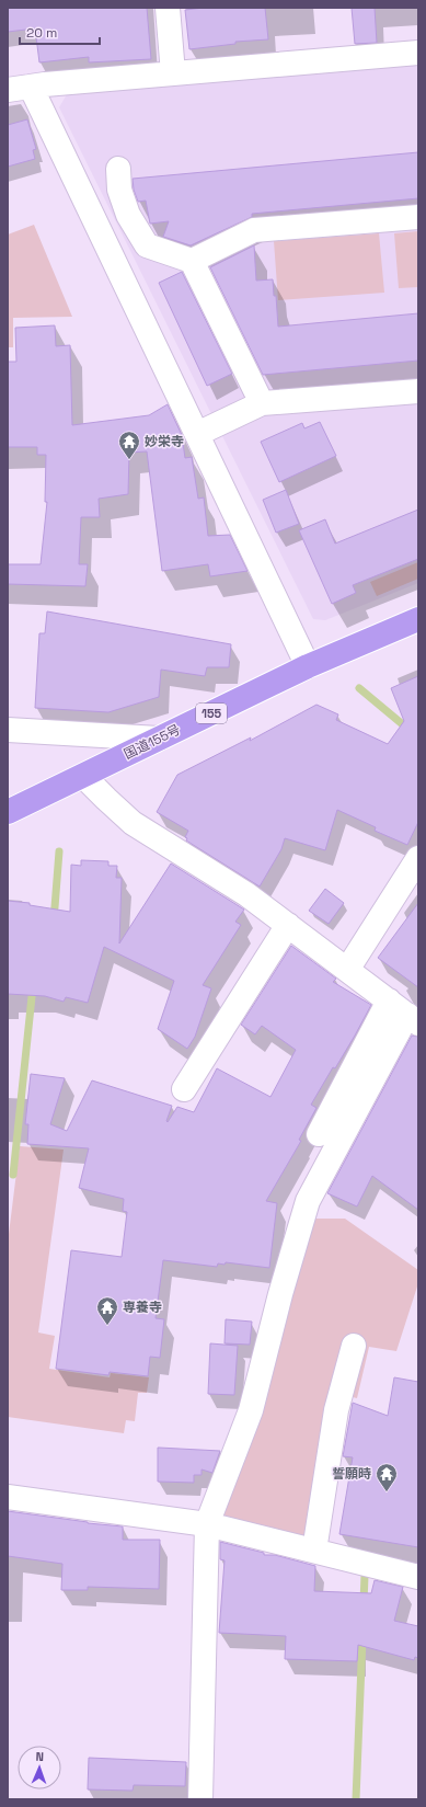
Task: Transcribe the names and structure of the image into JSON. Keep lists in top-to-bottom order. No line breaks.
{"streets":{"highway":["155","国道155号"]},"places":{"temple":["妙栄寺","専養寺","誓願時"]},"scale_bar":"20 m","north":"top"}
